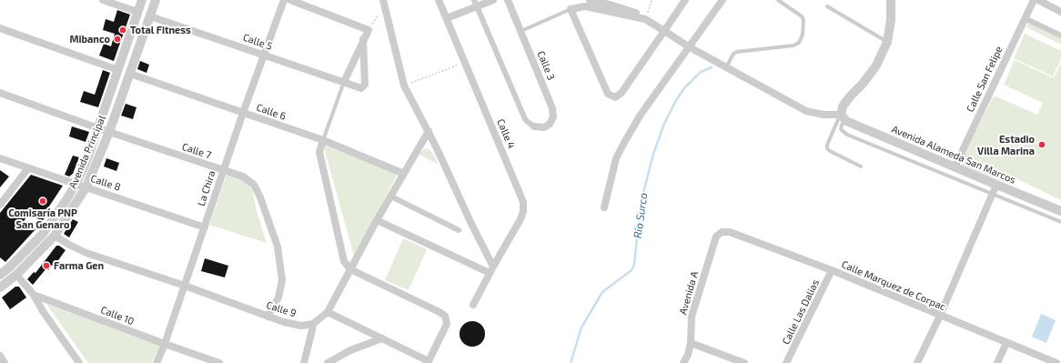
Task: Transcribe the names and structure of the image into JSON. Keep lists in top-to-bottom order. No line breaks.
{"streets":{"street":["Calle 5","Calle 3","Calle San Felipe","Calle 6","Calle 4","Calle 7","Avenida Principal","Avenida Alameda San Marcos","Calle 8","La Chira","Calle Marquez de Corpac","Avenida A","Calle 9","Calle Las Dalias","Calle 10"]},"crossings":[["Calle 5","Avenida Principal"],["Calle 5","La Chira"],["Calle San Felipe","Avenida Alameda San Marcos"],["Calle 6","Avenida Principal"],["Calle 6","La Chira"],["Calle 7","Avenida Principal"],["Calle 7","La Chira"],["Calle 7","Calle 9"],["Avenida Principal","Calle 8"],["Avenida Principal","Calle 9"],["Avenida Principal","Calle 10"],["Calle 8","La Chira"],["La Chira","Calle 9"],["La Chira","Calle 10"],["Calle Marquez de Corpac","Avenida A"],["Calle Marquez de Corpac","Calle Las Dalias"]],"water":["Río Surco"],"places":["Total Fitness","Mibanco","Estadio Villa Marina","Comisaría PNP San Genaro","Farma Gen"]}
